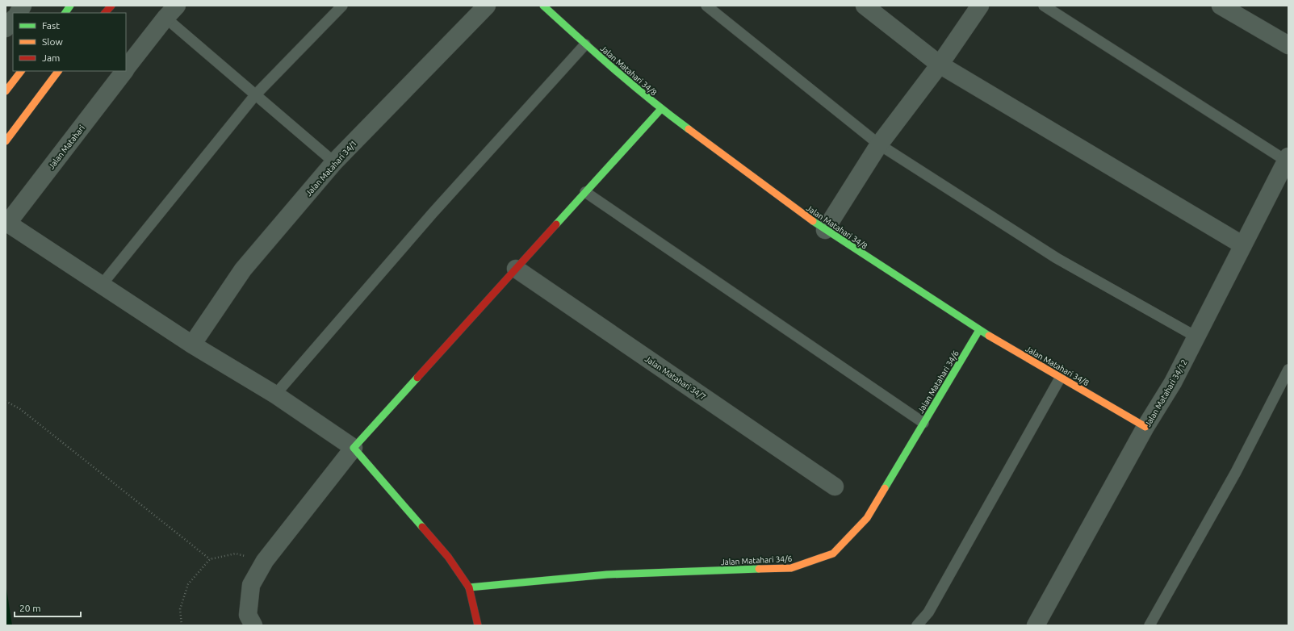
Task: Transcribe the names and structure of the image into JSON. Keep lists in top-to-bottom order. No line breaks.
{"streets":{"street":["Jalan Matahari 34/8","Jalan Matahari","Jalan Matahari 34/1","Jalan Matahari 34/7","Jalan Matahari 34/6","Jalan Matahari 34/12"]},"crossings":[["Jalan Matahari 34/8","Jalan Matahari 34/6"],["Jalan Matahari 34/8","Jalan Matahari 34/12"]],"legend":["Fast","Slow","Jam"],"scale_bar":"20 m"}
